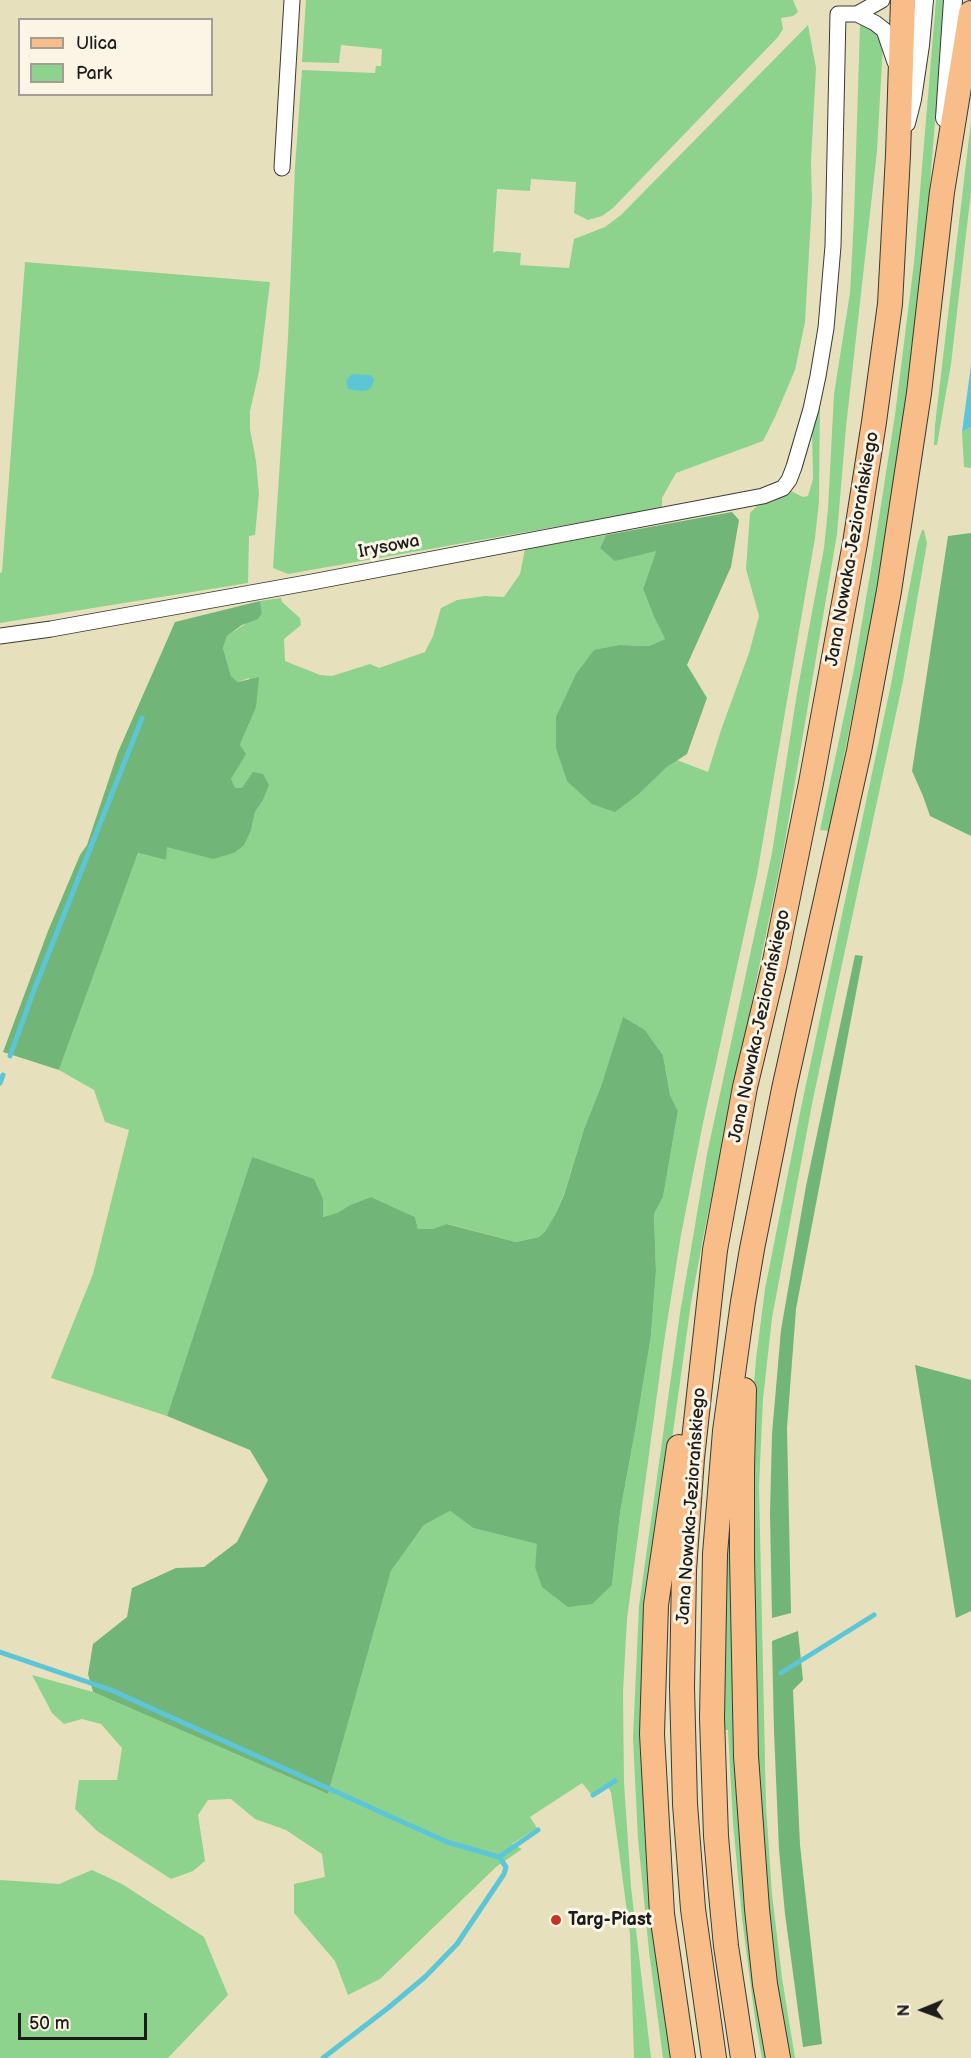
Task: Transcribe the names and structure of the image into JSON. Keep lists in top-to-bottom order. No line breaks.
{"streets":{"main road":["Jana Nowaka-Jeziorańskiego"],"street":["Irysowa"]},"places":["Targ-Piast"],"legend":["Ulica","Park"],"scale_bar":"50 m","north":"left"}
